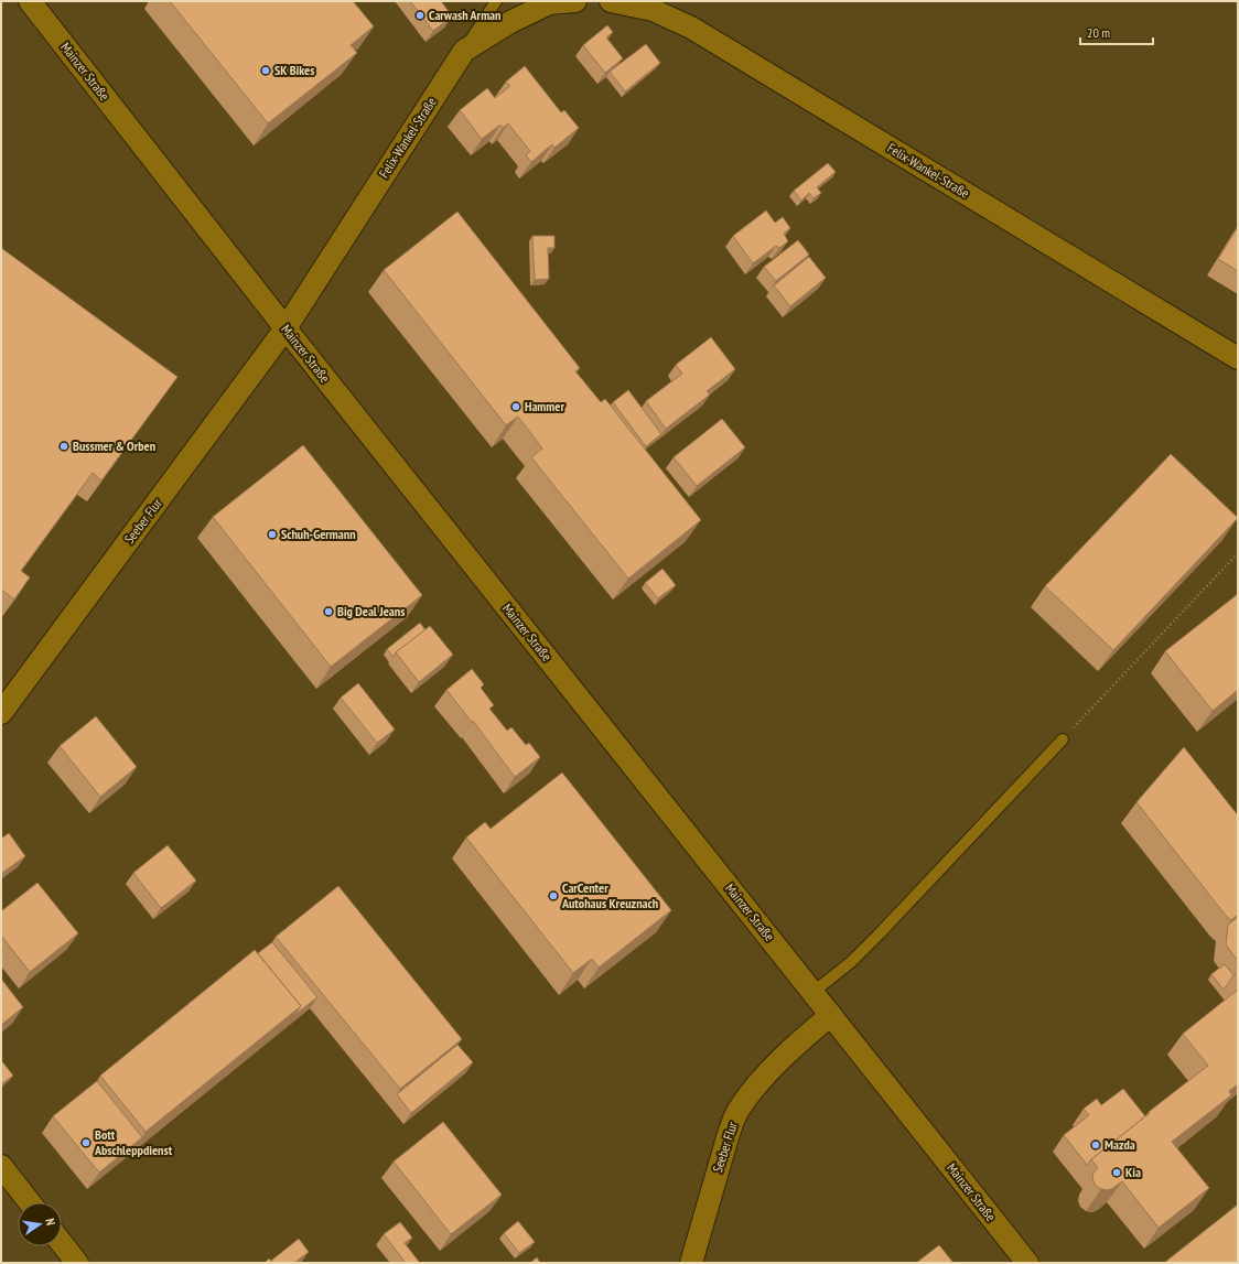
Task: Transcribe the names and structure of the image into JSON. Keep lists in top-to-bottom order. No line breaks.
{"streets":{"street":["Mainzer Straße","Felix-Wankel-Straße","Seeber Flur"]},"crossings":[["Mainzer Straße","Felix-Wankel-Straße"],["Mainzer Straße","Seeber Flur"],["Felix-Wankel-Straße","Seeber Flur"]],"places":["Carwash Arman","SK Bikes","Hammer","Bussmer & Orben","Schuh-Germann","Big Deal Jeans","CarCenter Autohaus Kreuznach","Bott Abschleppdienst","Mazda","Kia"],"scale_bar":"20 m","north":"right"}
